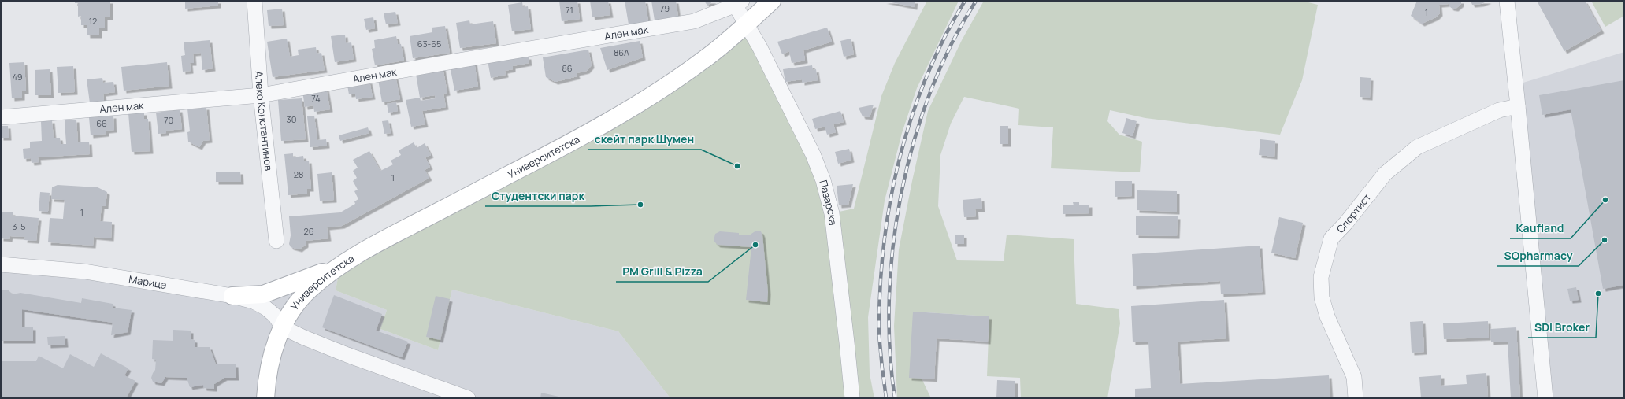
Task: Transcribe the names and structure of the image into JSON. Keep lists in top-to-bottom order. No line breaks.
{"streets":{"street":["Ален мак","Алеко Константинов","Университетска","Пазарска","Спортист","Марица"]},"crossings":[["Ален мак","Алеко Константинов"],["Ален мак","Пазарска"],["Университетска","Пазарска"],["Университетска","Марица"]],"places":["скейт парк Шумен","Kaufland","Студентски парк","SOpharmacy","PM Grill & Pizza","SDI Broker"],"house_numbers":["79","71","1","12","63-65","86A","86","49","74","30","70","66","28","1","1","3-5","26"]}
